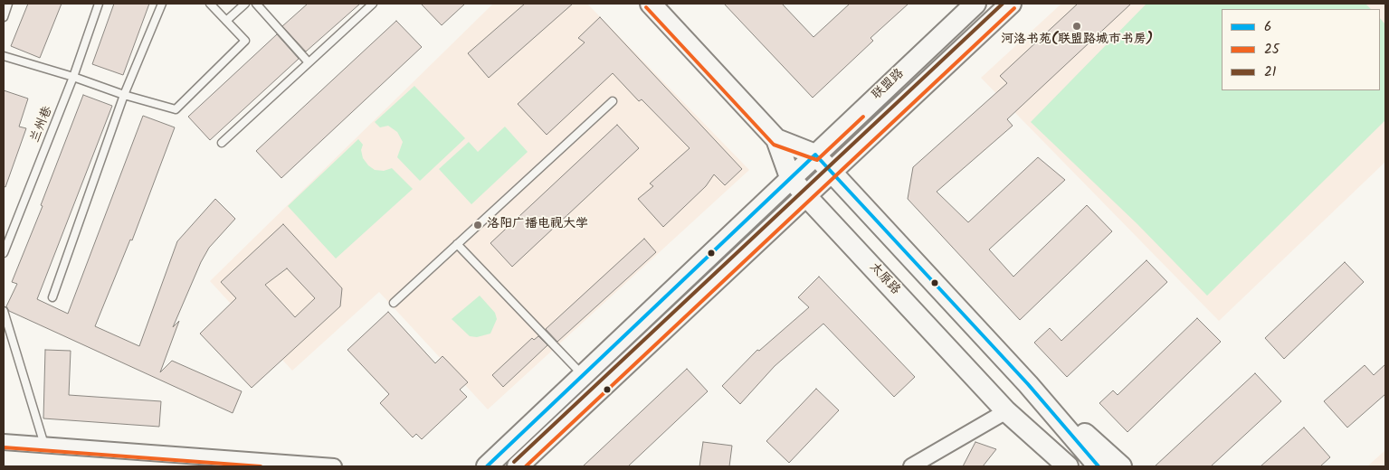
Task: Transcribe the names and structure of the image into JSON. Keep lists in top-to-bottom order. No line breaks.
{"streets":{"main road":["联盟路","太原路"],"lane":["兰州巷"]},"crossings":[["联盟路","太原路"]],"places":["河洛书苑(联盟路城市书房)","洛阳广播电视大学"],"lines":["transit line 21","transit line 25","transit line 6"],"legend":["6","25","21"]}
